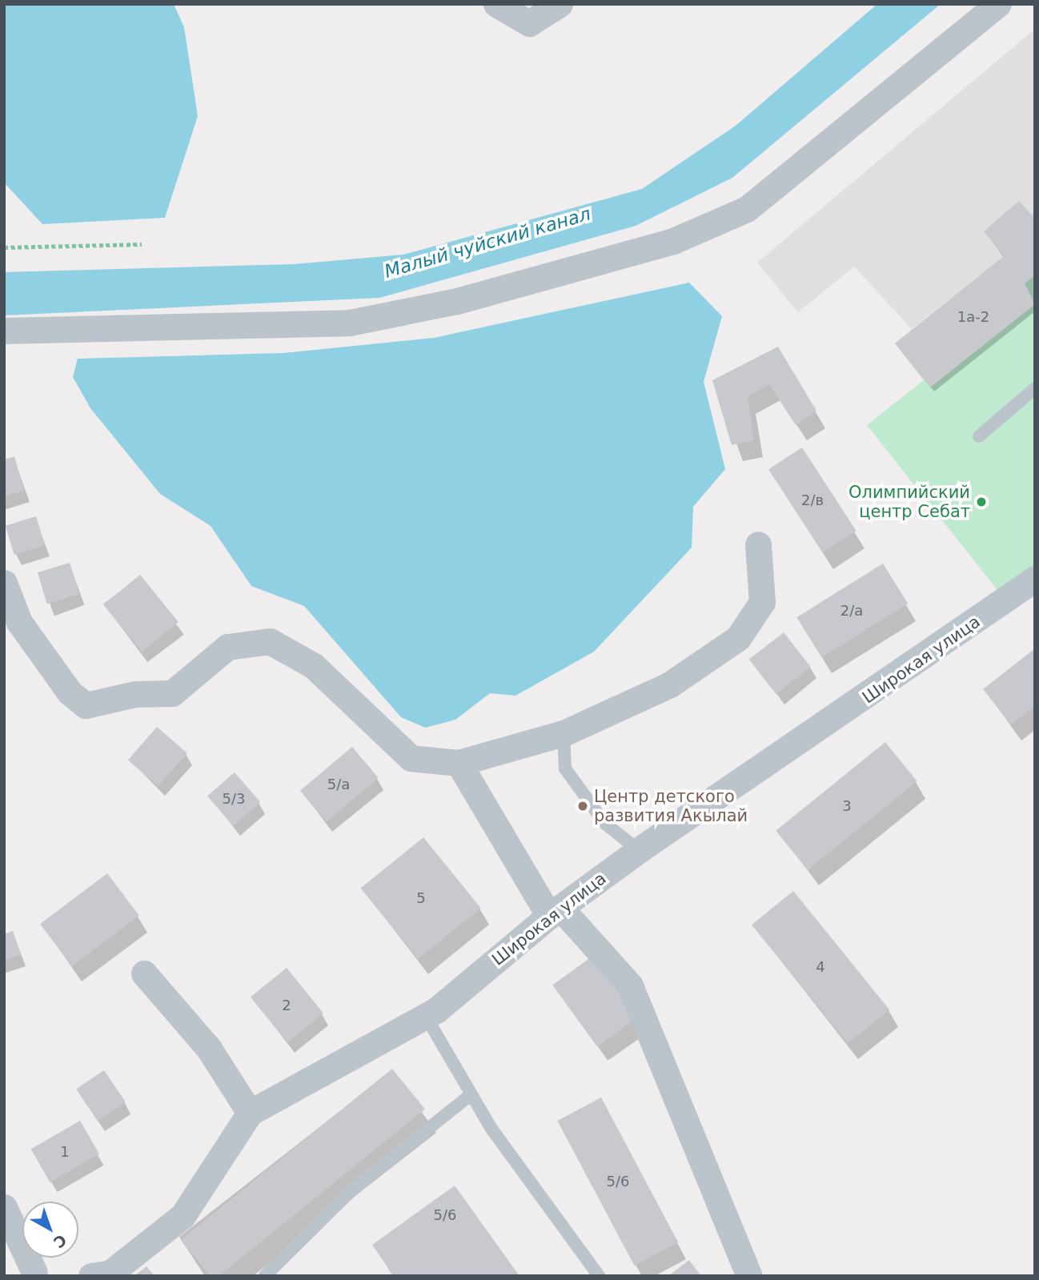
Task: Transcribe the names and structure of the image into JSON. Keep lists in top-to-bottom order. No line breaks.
{"streets":{"street":["Широкая улица"]},"water":["Малый чуйский канал"],"places":["Олимпийский центр Себат","Центр детского развития Акылай"],"house_numbers":["1a-2","2/в","2/а","5/а","5/3","3","5","4","2","1","5/6","5/6"],"north":"bottom right"}
